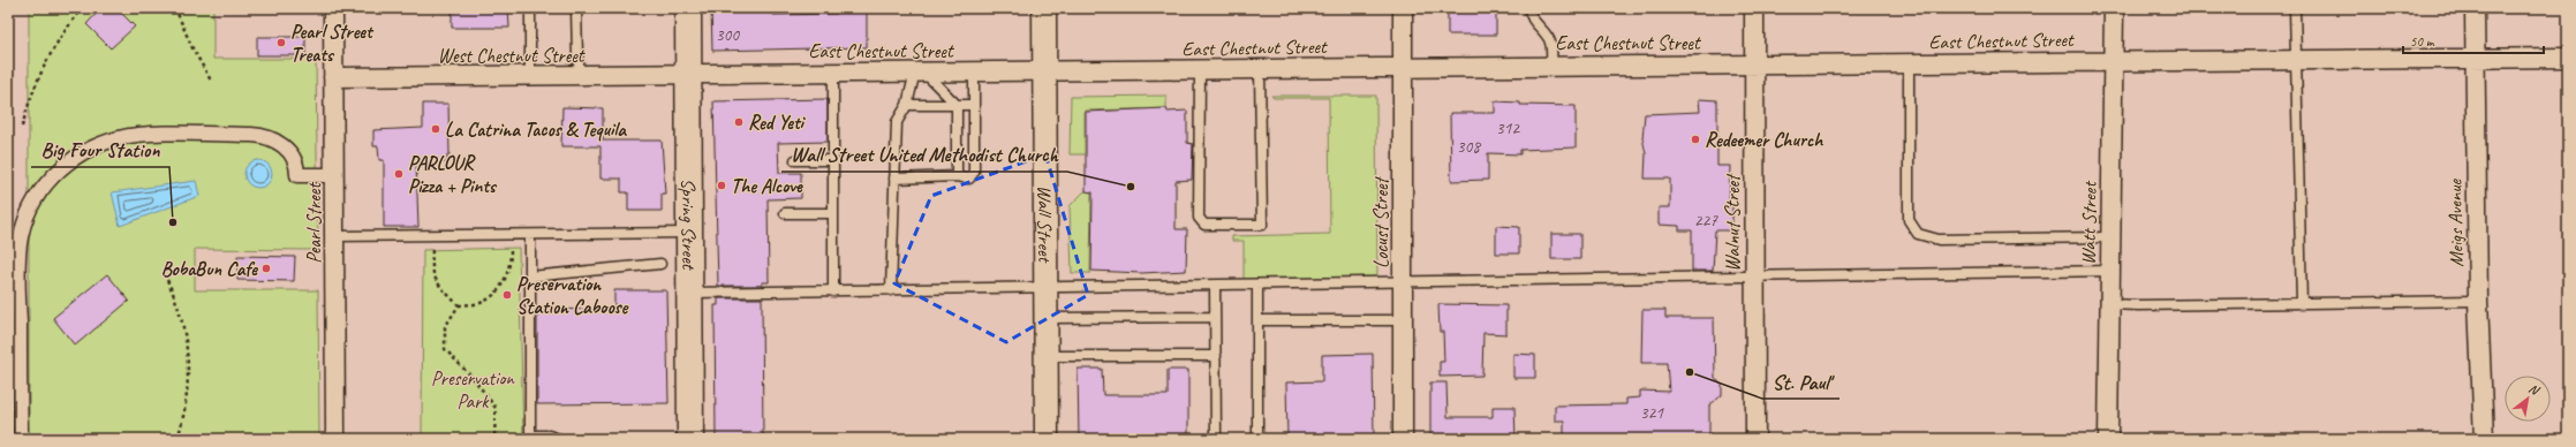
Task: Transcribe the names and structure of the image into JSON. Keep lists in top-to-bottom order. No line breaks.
{"streets":{"main road":["Spring Street"],"street":["East Chestnut Street","West Chestnut Street","Pearl Street","Wall Street","Locust Street","Walnut Street","Watt Street","Meigs Avenue"]},"crossings":[["East Chestnut Street","West Chestnut Street"],["East Chestnut Street","Spring Street"],["East Chestnut Street","Wall Street"],["East Chestnut Street","Locust Street"],["East Chestnut Street","Walnut Street"],["East Chestnut Street","Watt Street"],["East Chestnut Street","Meigs Avenue"],["West Chestnut Street","Pearl Street"],["West Chestnut Street","Spring Street"]],"parks":["Preservation Park"],"places":["Pearl Street Treats","Red Yeti","La Catrina Tacos & Tequila","Redeemer Church","PARLOUR Pizza + Pints","The Alcove","Wall Street United Methodist Church","Big Four Station","BobaBun Cafe","Preservation Station Caboose","St. Paul'"],"house_numbers":["300","312","308","227","321"],"scale_bar":"50 m","north":"top right"}
